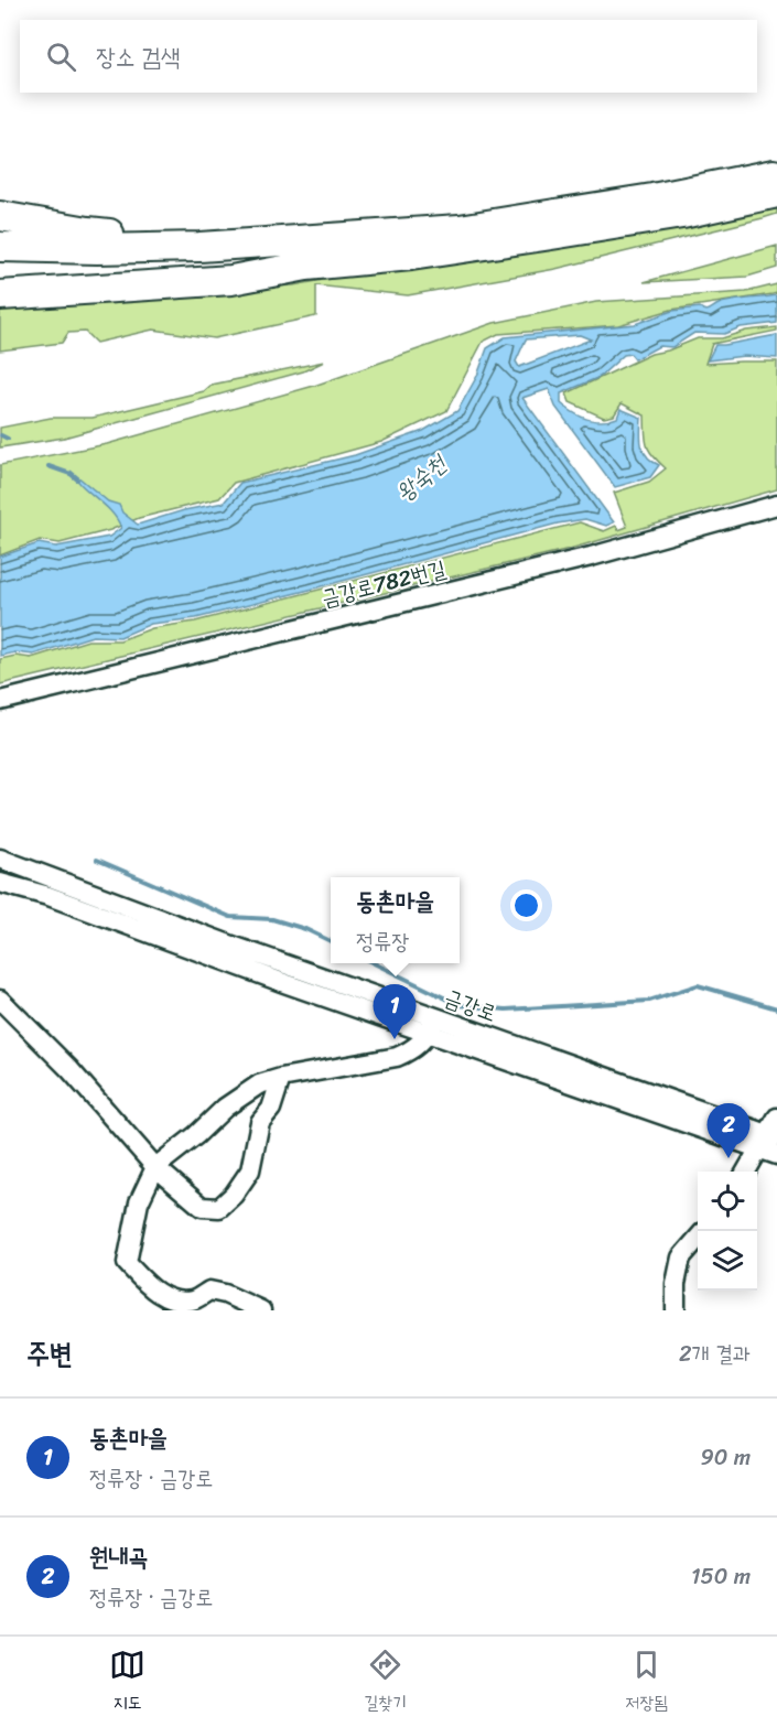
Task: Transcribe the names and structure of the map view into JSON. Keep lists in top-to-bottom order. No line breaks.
{"streets":{"street":["금강로782번길","금강로"]},"water":["왕숙천"],"page":{"search":"장소 검색","popup":["동촌마을","정류장"],"pins":["1","2"],"heading":["주변","2개 결과"],"list":[{"mark":"1","name":"동촌마을","note":"정류장 · 금강로","value":"90 m"},{"mark":"2","name":"원내곡","note":"정류장 · 금강로","value":"150 m"}],"nav":["지도","길찾기","저장됨"]}}
